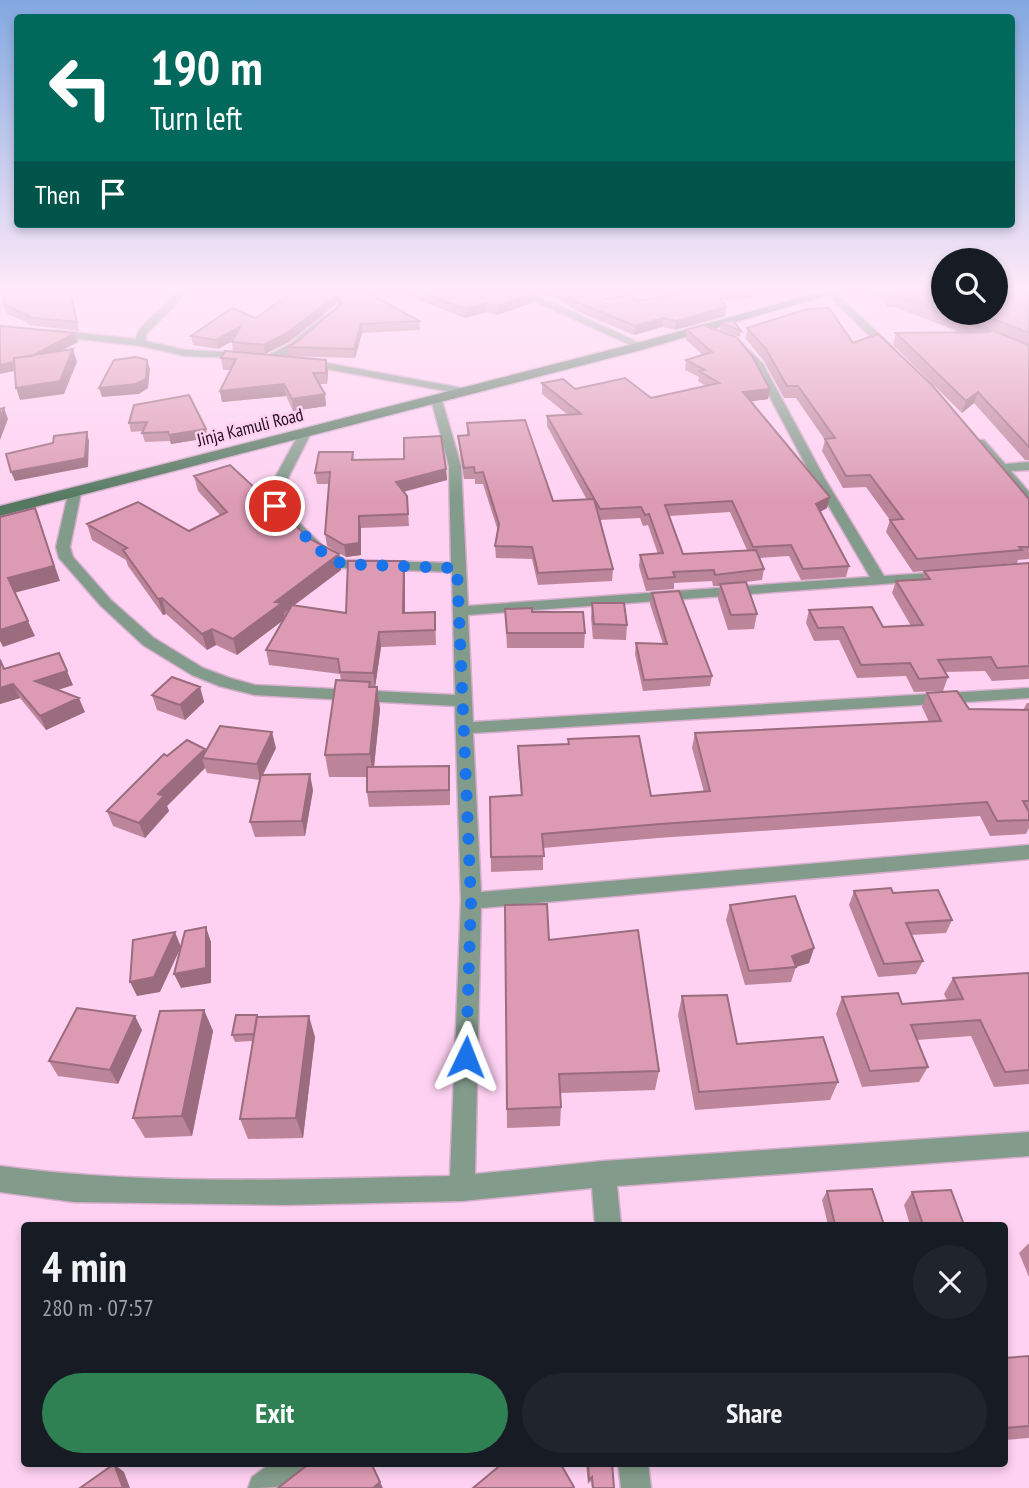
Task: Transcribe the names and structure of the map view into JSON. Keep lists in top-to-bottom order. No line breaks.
{"streets":{"main road":["Jinja Kamuli Road"]},"page":{"turn":["190 m","Turn left"],"then":"Then","heading":["4 min","280 m · 07:57"],"buttons":["Exit","Share"]}}
